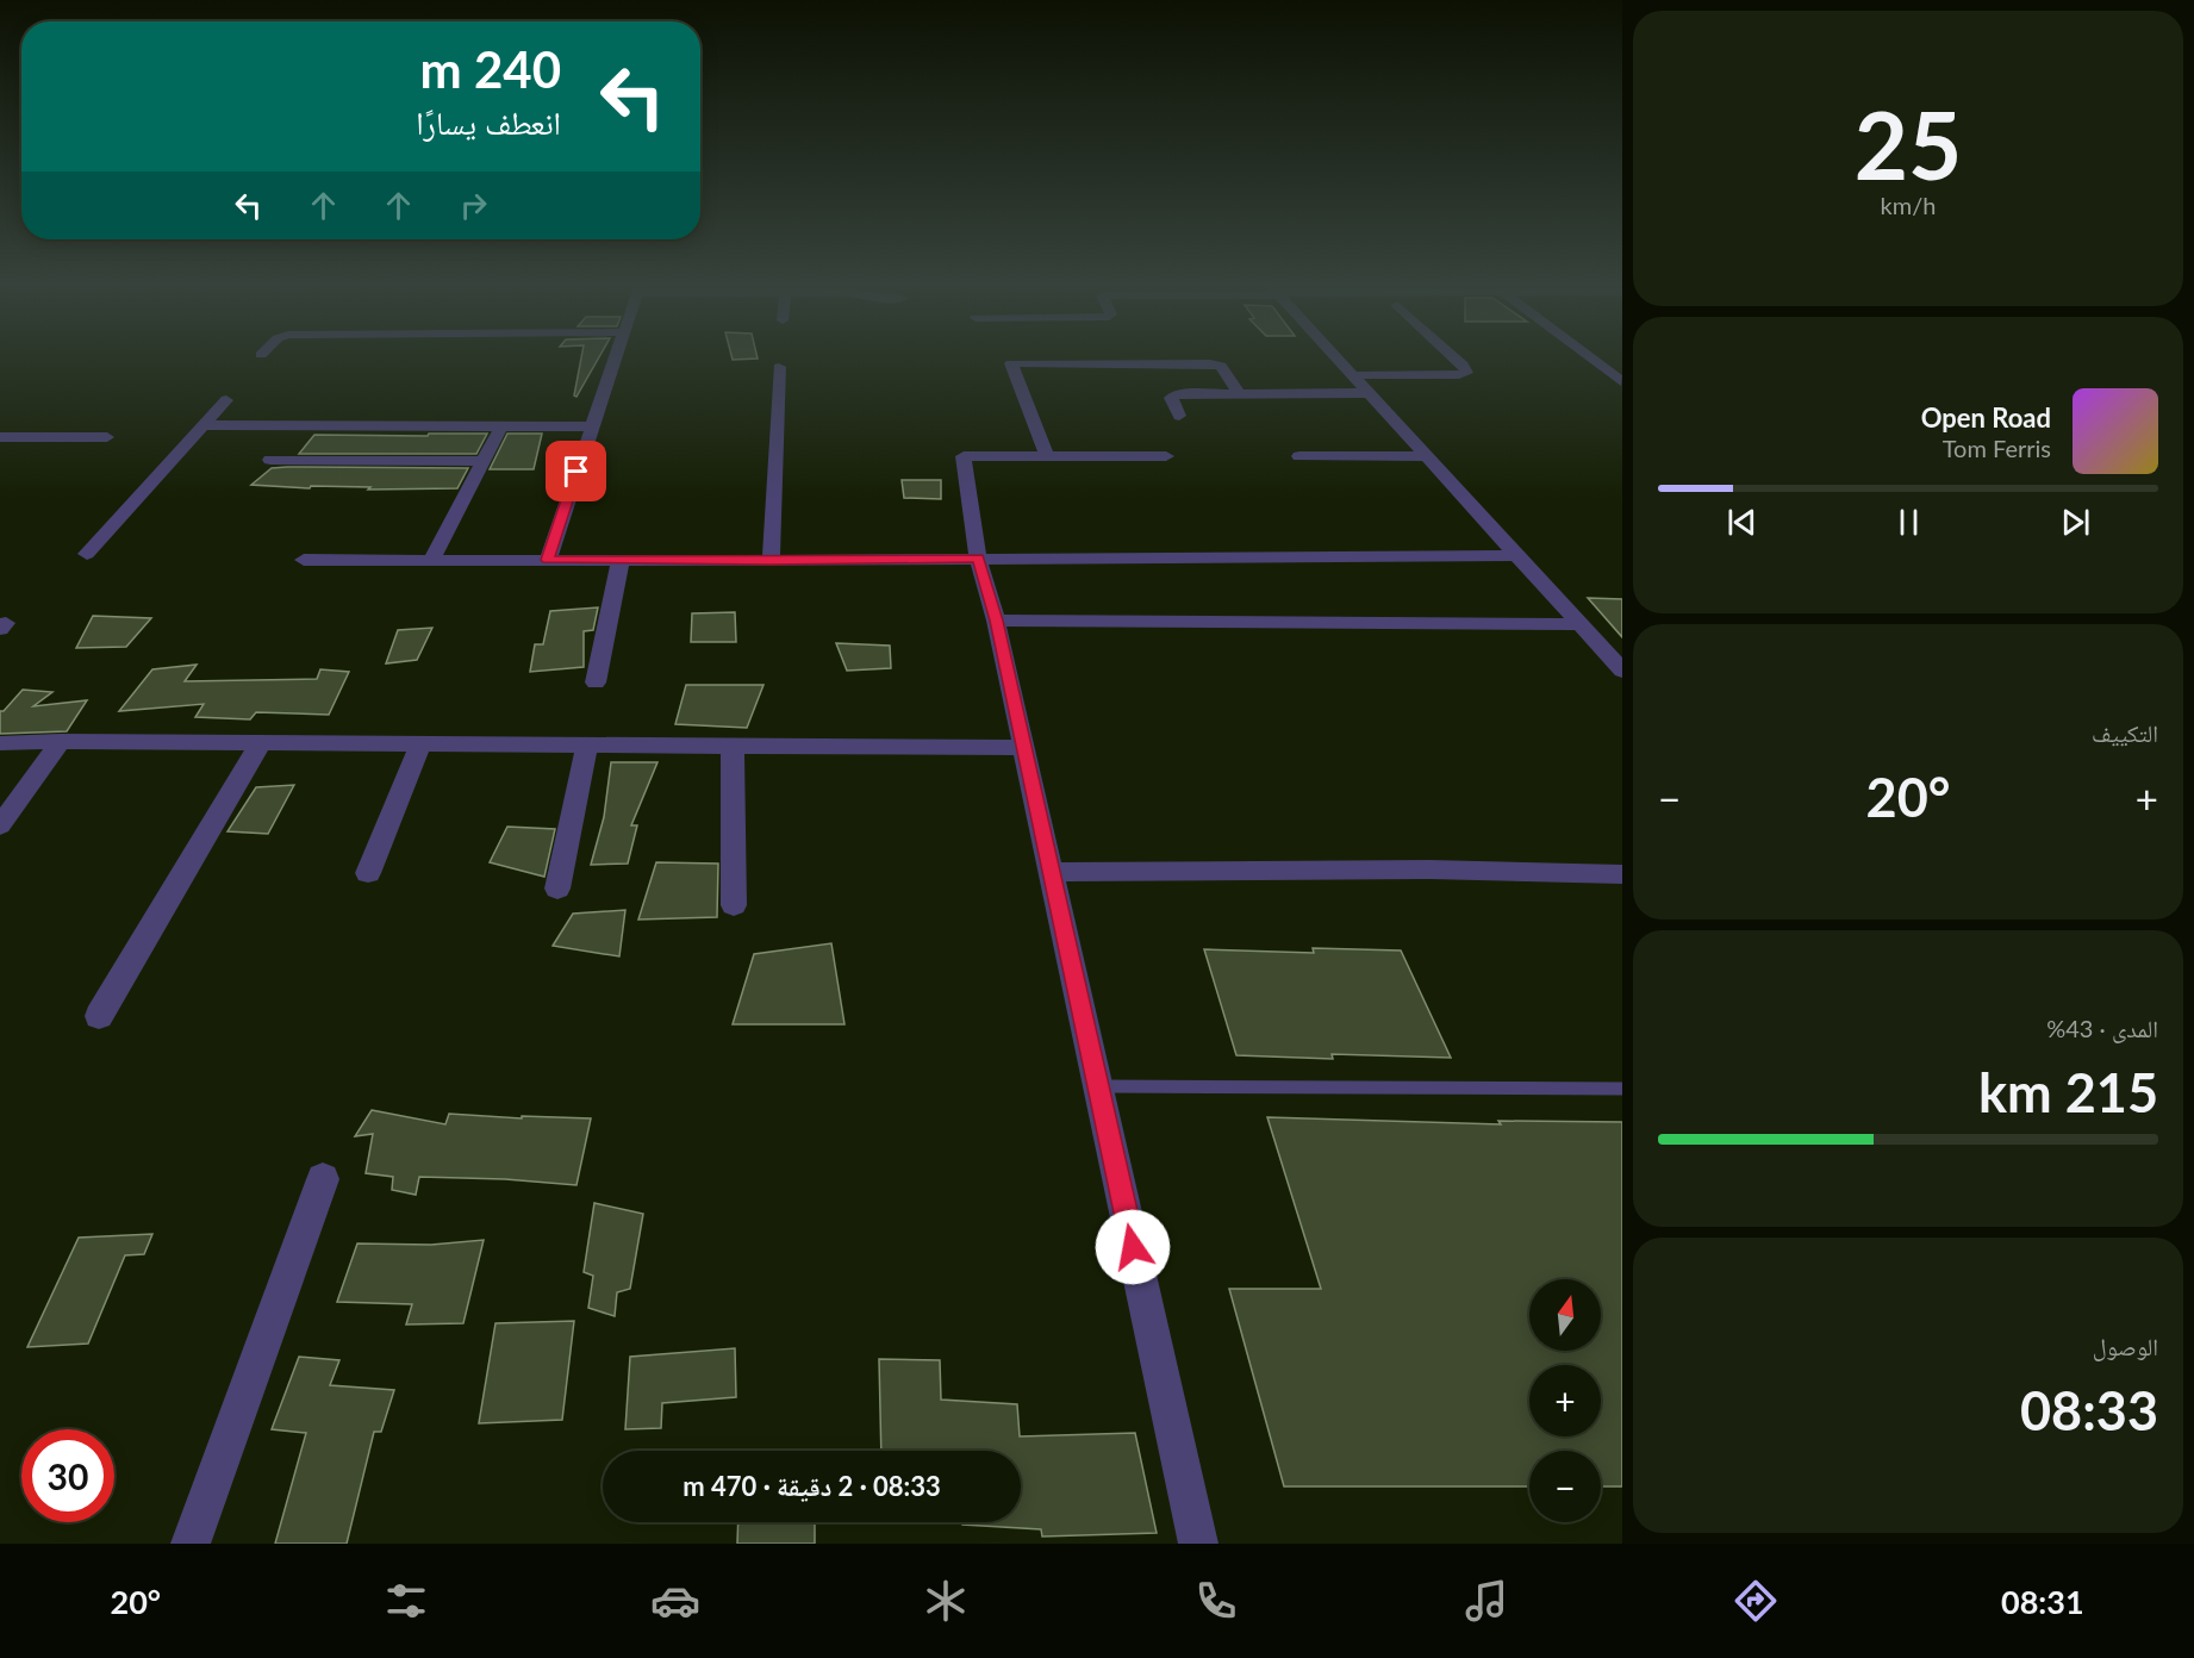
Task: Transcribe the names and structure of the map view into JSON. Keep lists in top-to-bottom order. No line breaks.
{"north":"top","page":{"tile":[["25","km/h"],"التكييف",["المدى · 43%","215 km"],["الوصول","08:33"]],"turn":["240 m","انعطف يسارًا"],"song":["Open Road","Tom Ferris"],"heat":["−","20°","+"],"map_buttons":["+","−"],"limit":"30","trip":"08:33 · 2 دقيقة · 470 m","tabs":["08:31","20°"]}}
